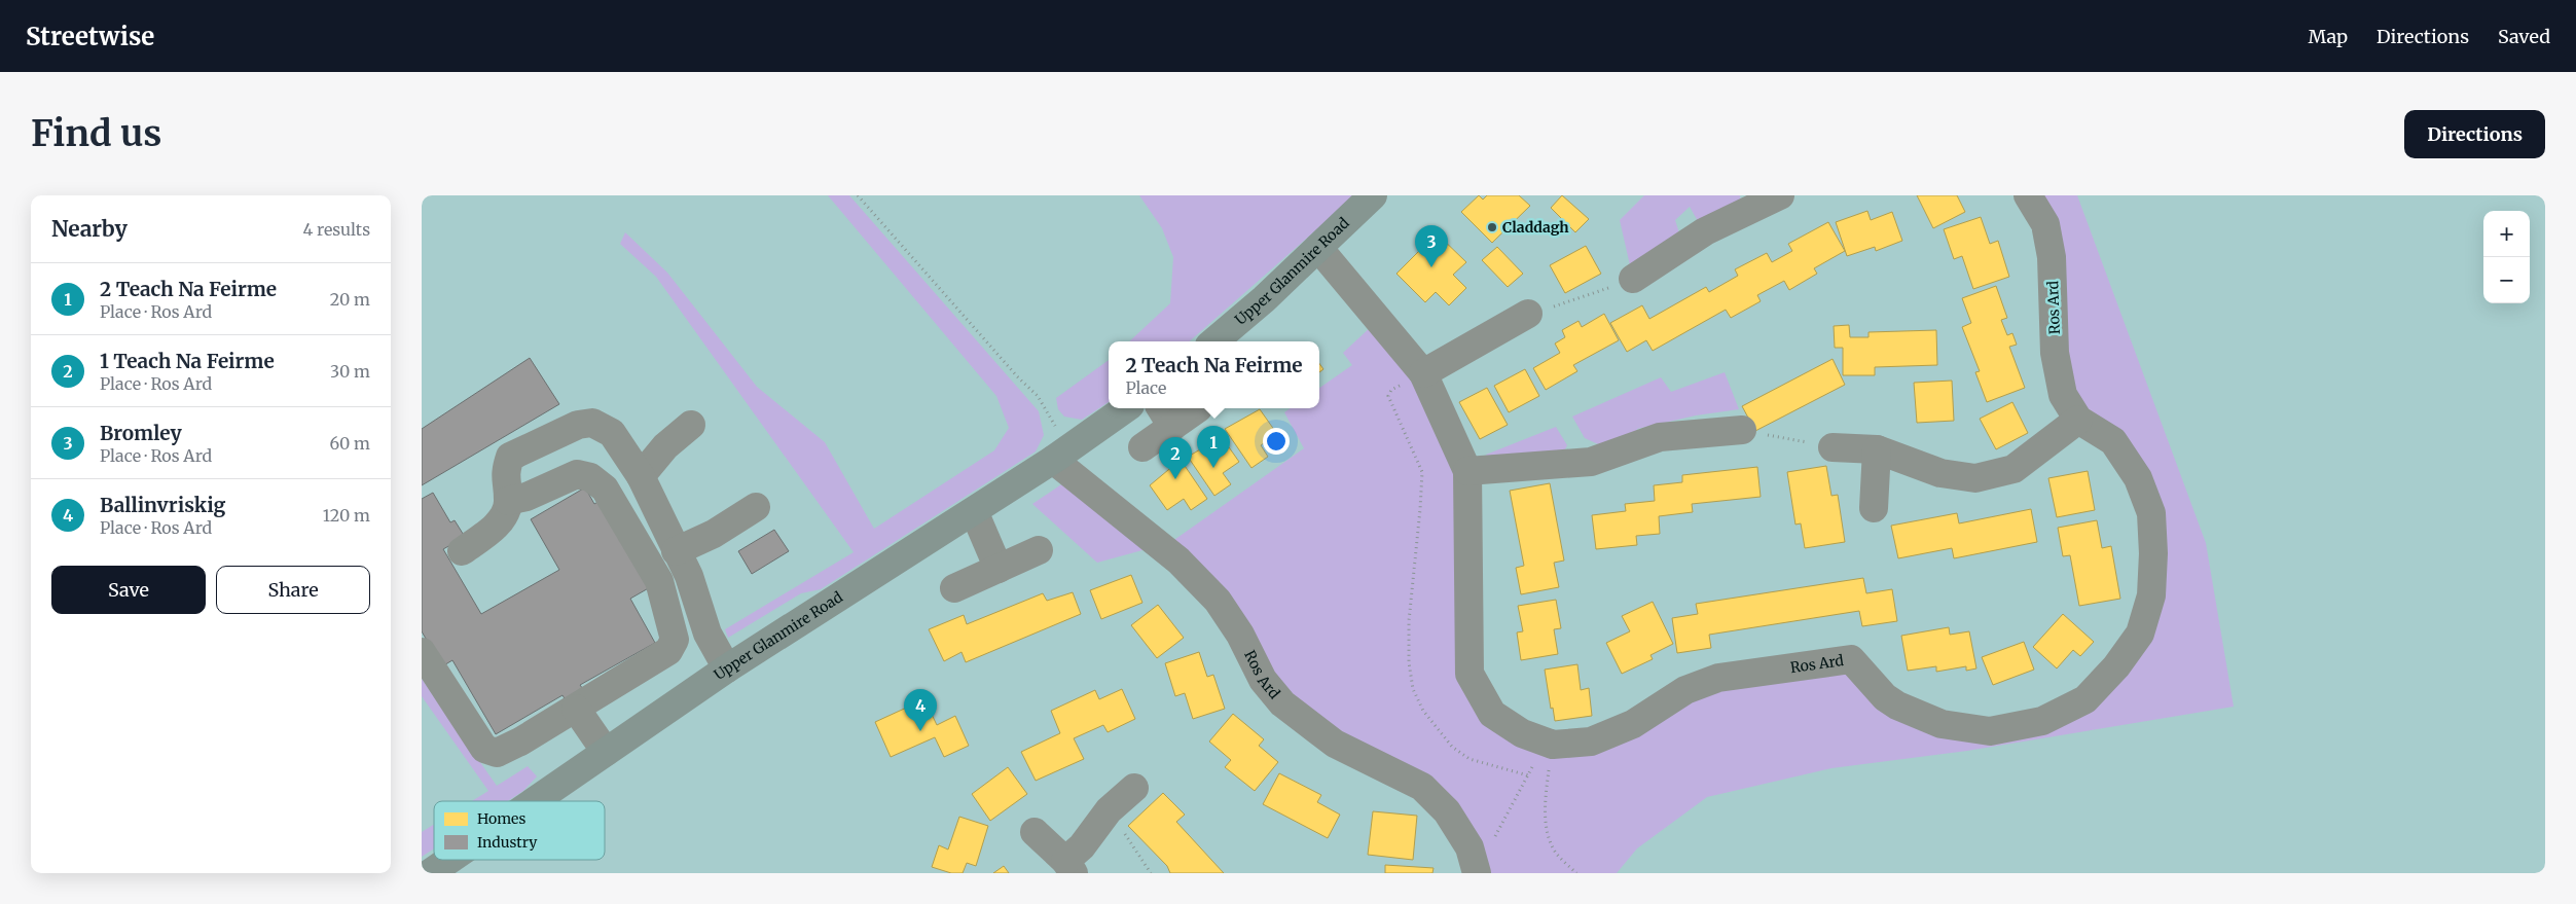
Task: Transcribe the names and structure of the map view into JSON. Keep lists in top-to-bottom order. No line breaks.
{"streets":{"main road":["Upper Glanmire Road"],"street":["Ros Ard"]},"crossings":[["Upper Glanmire Road","Ros Ard"]],"places":["Claddagh"],"legend":["Homes","Industry"],"page":{"header":"Streetwise","nav":["Map","Directions","Saved"],"buttons":["Directions",["Save","Share"]],"title":"Find us","heading":["Nearby","4 results"],"map_buttons":["+","−"],"pins":["3","1","2","4"],"list":[{"mark":"1","name":"2 Teach Na Feirme","note":"Place · Ros Ard","value":"20 m"},{"mark":"2","name":"1 Teach Na Feirme","note":"Place · Ros Ard","value":"30 m"},{"mark":"3","name":"Bromley","note":"Place · Ros Ard","value":"60 m"},{"mark":"4","name":"Ballinvriskig","note":"Place · Ros Ard","value":"120 m"}],"popup":["2 Teach Na Feirme","Place"]}}
